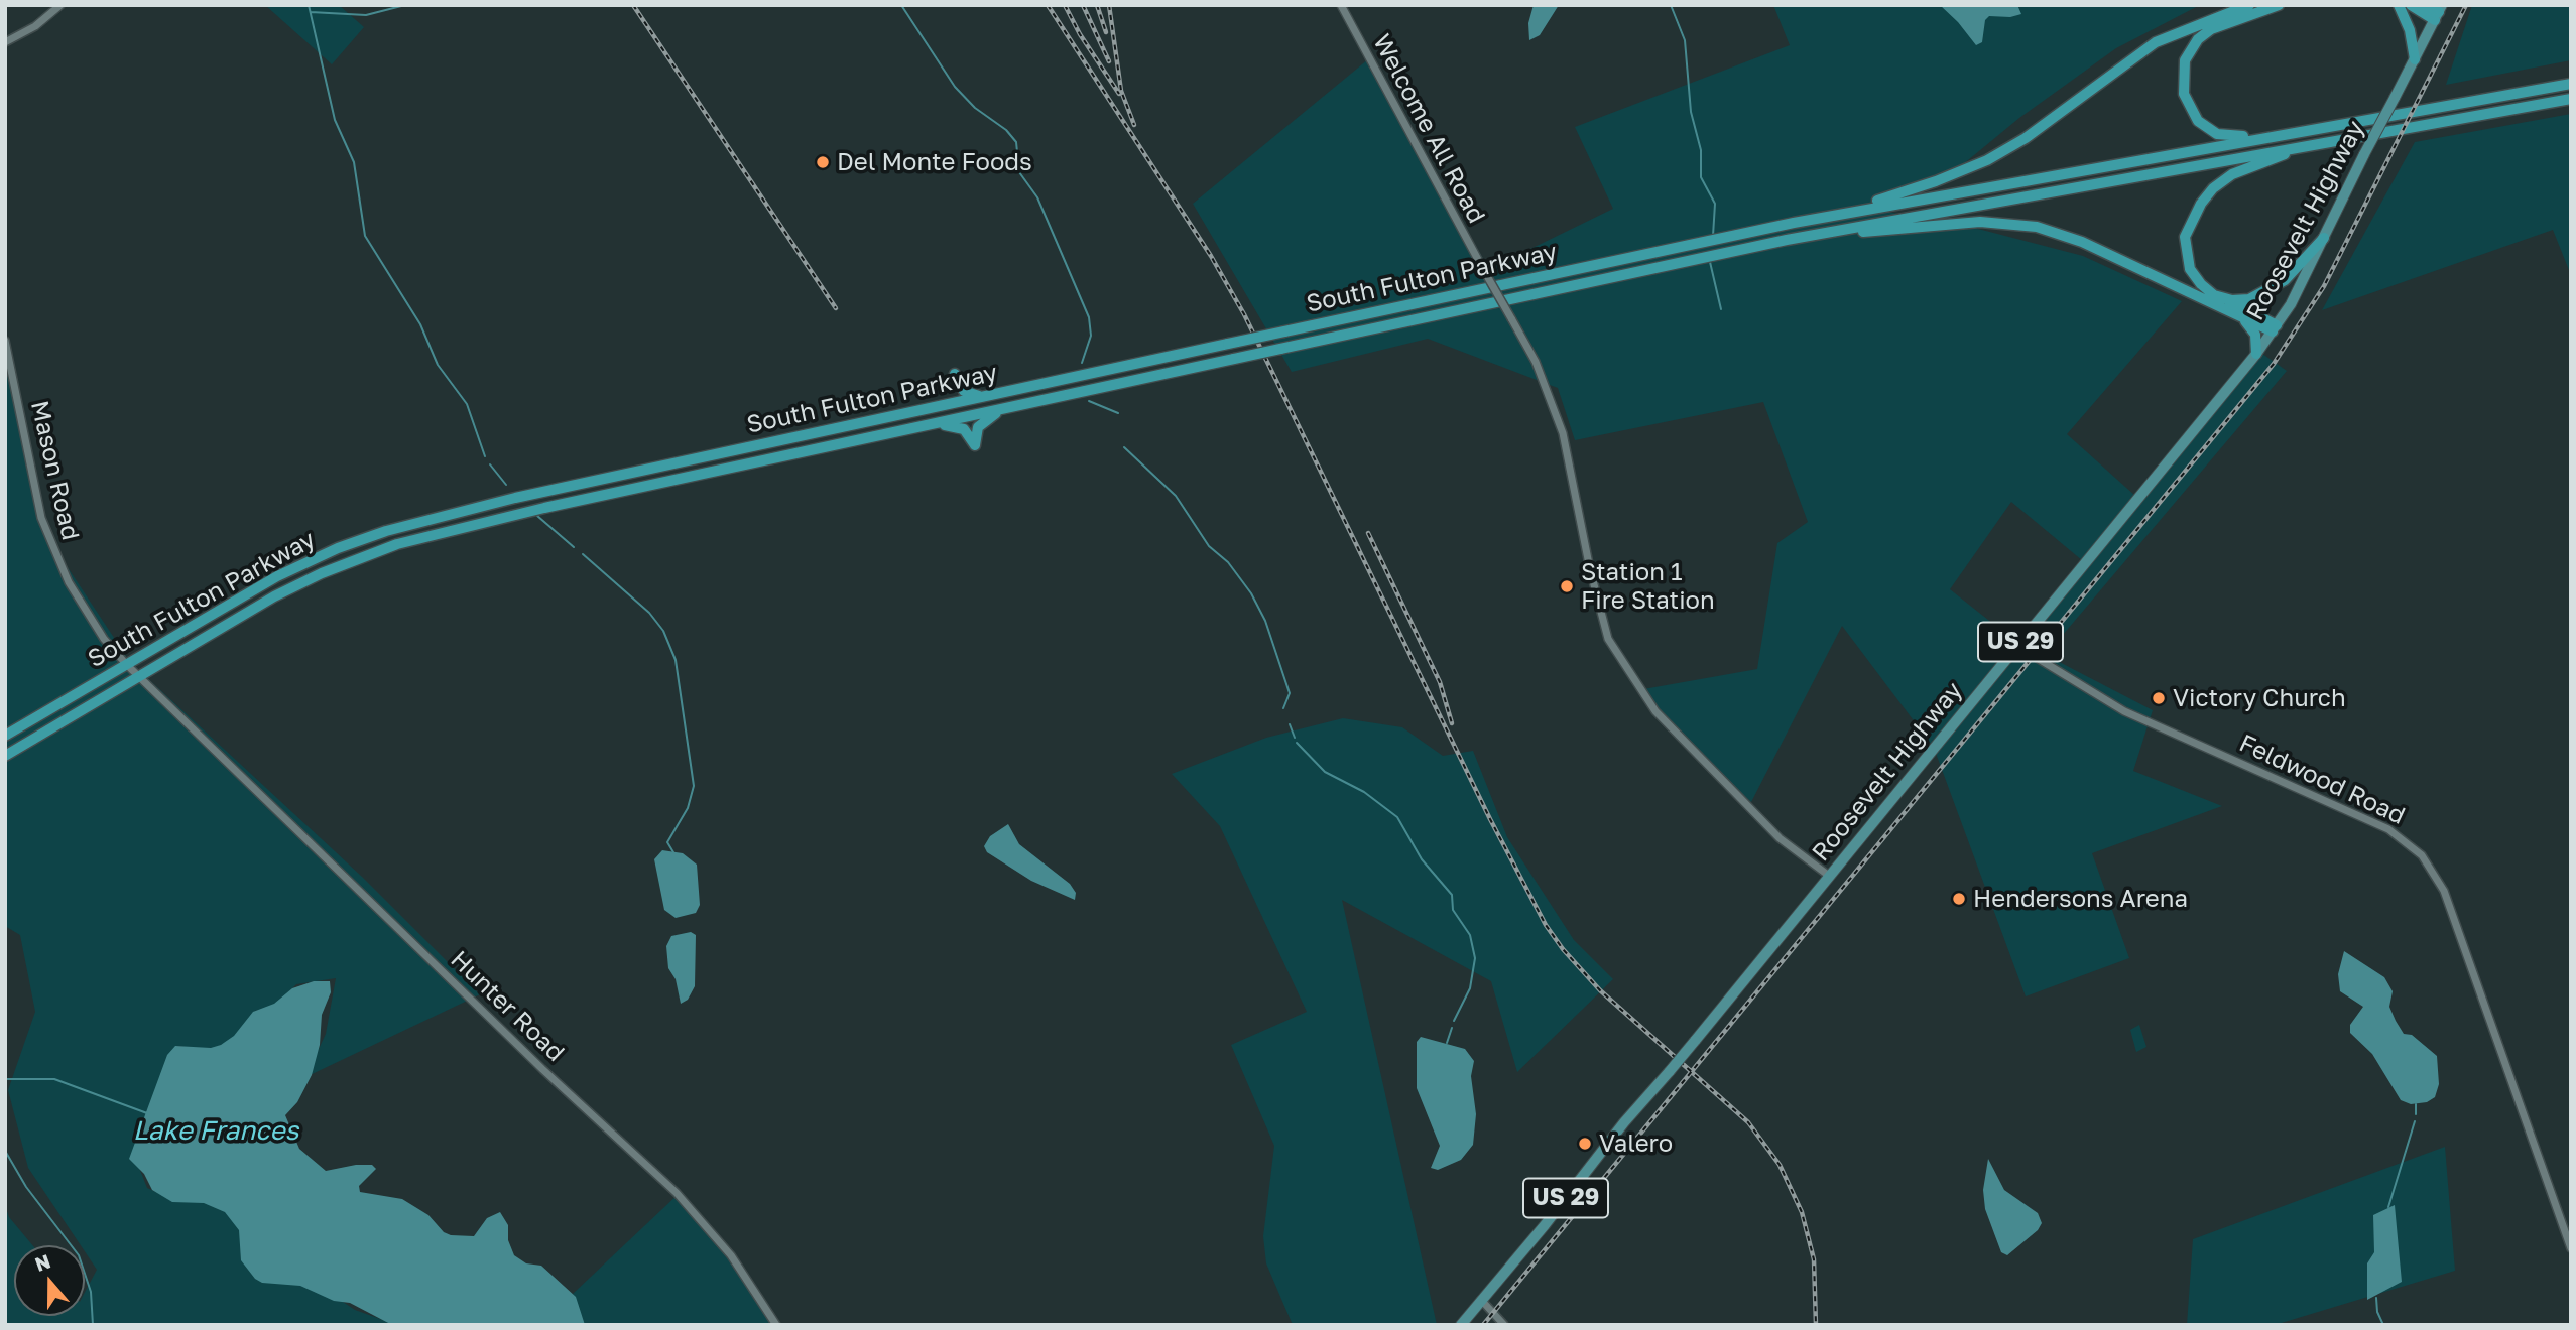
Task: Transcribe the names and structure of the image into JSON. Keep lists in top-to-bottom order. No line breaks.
{"streets":{"highway":["South Fulton Parkway"],"main road":["Roosevelt Highway","US 29"],"street":["Welcome All Road","Mason Road","Feldwood Road","Hunter Road"]},"crossings":[["Welcome All Road","Roosevelt Highway"],["Roosevelt Highway","Feldwood Road"],["South Fulton Parkway","Mason Road"],["Mason Road","Hunter Road"]],"water":["Lake Frances"],"places":["Del Monte Foods","Station 1 Fire Station","Victory Church","Hendersons Arena","Valero"],"north":"top"}
